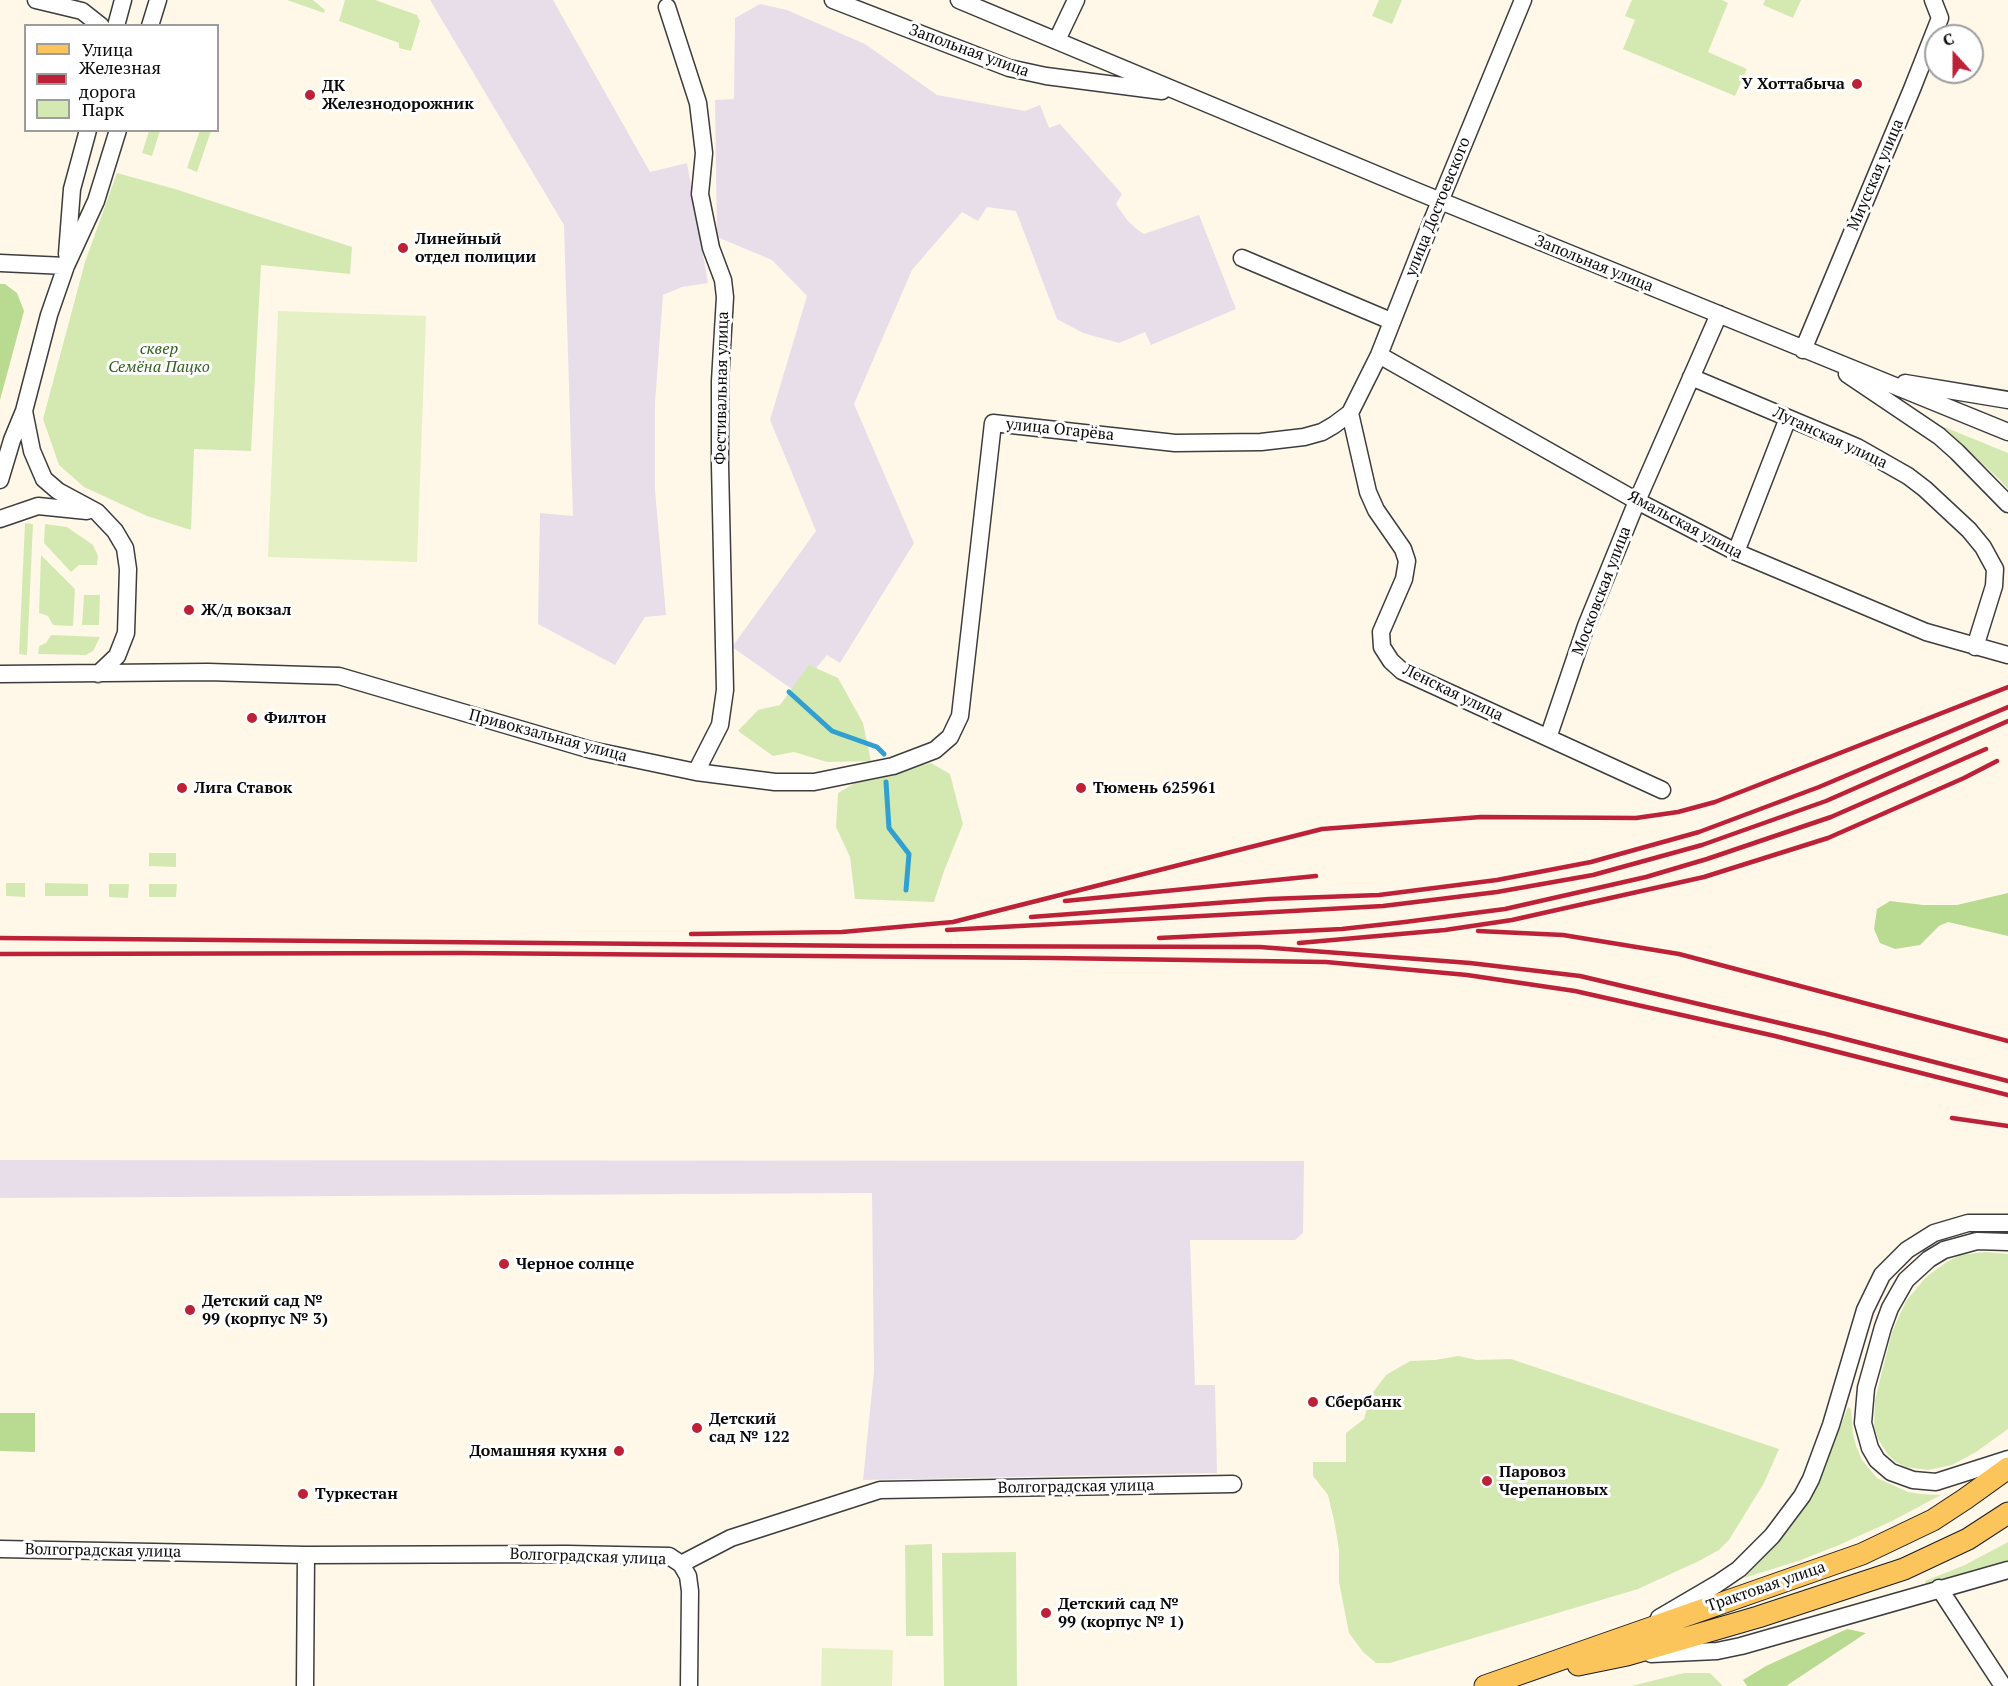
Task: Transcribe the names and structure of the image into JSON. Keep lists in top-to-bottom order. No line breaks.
{"streets":{"main road":["Трактовая улица"],"street":["Запольная улица","Миусская улица","улица Достоевского","Фестивальная улица","улица Огарёва","Луганская улица","Ямальская улица","Московская улица","Ленская улица","Привокзальная улица","Волгоградская улица"]},"crossings":[["Запольная улица","Миусская улица"],["Запольная улица","улица Достоевского"],["Запольная улица","Московская улица"],["улица Достоевского","улица Огарёва"],["улица Достоевского","Ямальская улица"],["улица Достоевского","Ленская улица"],["Фестивальная улица","Привокзальная улица"],["улица Огарёва","Ленская улица"],["улица Огарёва","Привокзальная улица"],["Луганская улица","Ямальская улица"],["Луганская улица","Московская улица"],["Ямальская улица","Московская улица"],["Московская улица","Ленская улица"]],"parks":["сквер Семёна Пацко"],"places":["У Хоттабыча","ДК Железнодорожник","Линейный отдел полиции","Ж/д вокзал","Филтон","Лига Ставок","Тюмень 625961","Черное солнце","Детский сад № 99 (корпус № 3)","Сбербанк","Детский сад № 122","Домашняя кухня","Паровоз Черепановых","Туркестан","Детский сад № 99 (корпус № 1)"],"legend":["Улица","Железная дорога","Парк"],"north":"top"}
